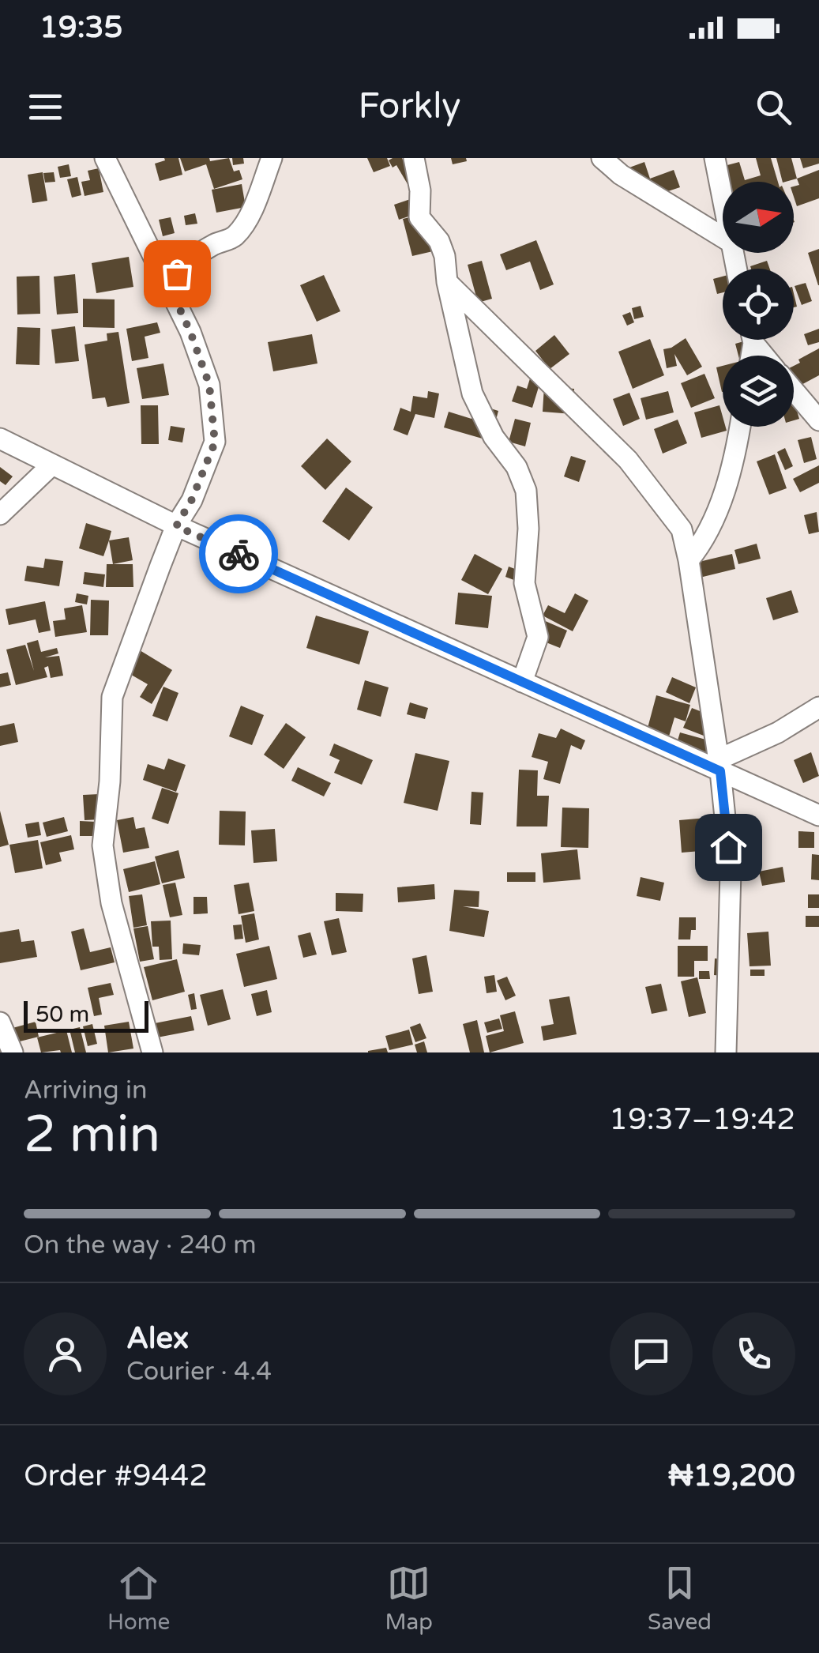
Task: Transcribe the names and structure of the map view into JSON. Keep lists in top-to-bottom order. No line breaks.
{"scale_bar":"50 m","north":"right","page":{"status":"19:35","header":"Forkly","scale":"50 m","heading":["2 min","Arriving in","19:37–19:42"],"panel":["Alex","Courier · 4.4","Order #9442","₦19,200"],"bar":"On the way · 240 m","tabs":["Home","Map","Saved"]}}
